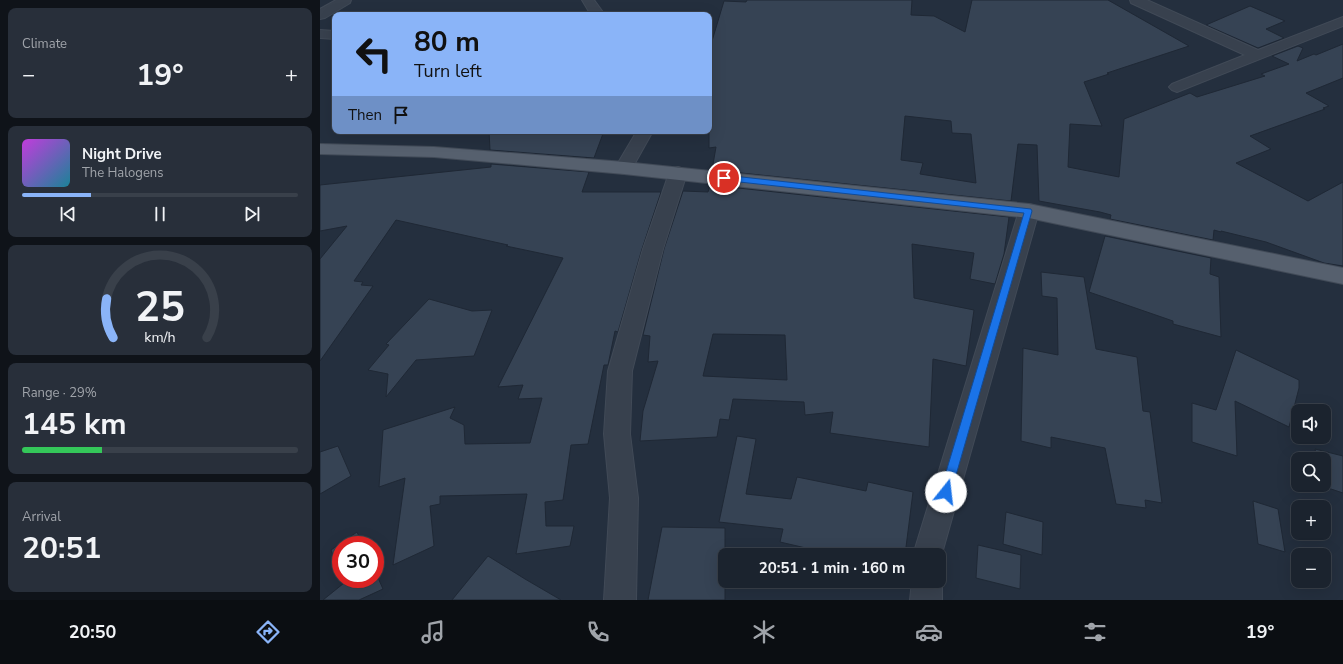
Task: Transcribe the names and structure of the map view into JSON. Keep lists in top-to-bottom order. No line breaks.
{"page":{"tile":["Climate",["Range · 29%","145 km"],["Arrival","20:51"]],"turn":["80 m","Turn left"],"heat":["−","19°","+"],"then":"Then","song":["Night Drive","The Halogens"],"map_buttons":["+","−"],"limit":"30","trip":"20:51 · 1 min · 160 m","tabs":["20:50","19°"],"gauge":["25","km/h"]}}
